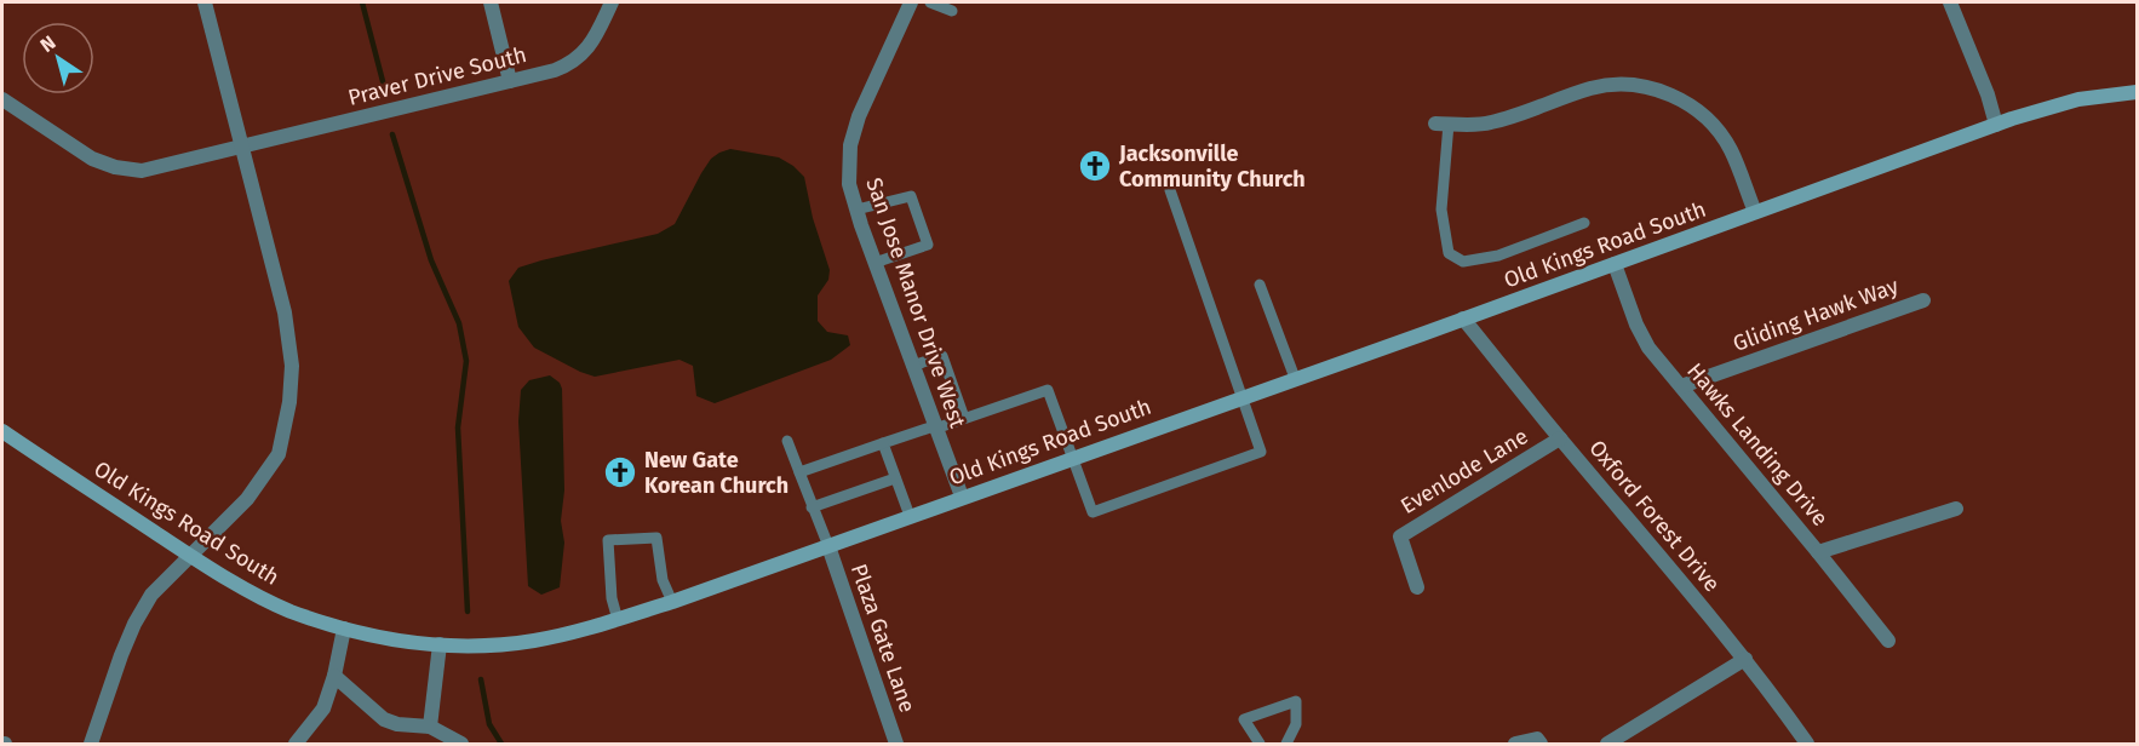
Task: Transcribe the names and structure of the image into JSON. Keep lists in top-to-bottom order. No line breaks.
{"streets":{"street":["Praver Drive South","Old Kings Road South","San Jose Manor Drive West","Gliding Hawk Way","Hawks Landing Drive","Evenlode Lane","Oxford Forest Drive","Plaza Gate Lane"]},"crossings":[["Old Kings Road South","San Jose Manor Drive West"],["Old Kings Road South","Hawks Landing Drive"],["Old Kings Road South","Oxford Forest Drive"],["Old Kings Road South","Plaza Gate Lane"],["Gliding Hawk Way","Hawks Landing Drive"],["Evenlode Lane","Oxford Forest Drive"]],"places":{"church":["Jacksonville Community Church","New Gate Korean Church"]},"north":"top left"}
